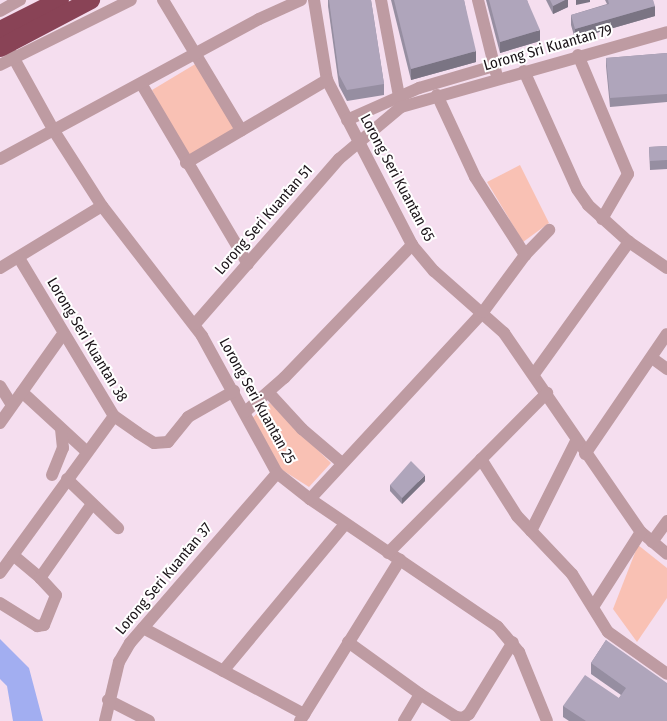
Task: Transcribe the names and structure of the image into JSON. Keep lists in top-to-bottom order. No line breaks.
{"streets":{"street":["Lorong Sri Kuantan 79","Lorong Seri Kuantan 65","Lorong Seri Kuantan 51","Lorong Seri Kuantan 38","Lorong Seri Kuantan 25","Lorong Seri Kuantan 37"]},"crossings":[["Lorong Sri Kuantan 79","Lorong Seri Kuantan 51"],["Lorong Seri Kuantan 65","Lorong Seri Kuantan 51"],["Lorong Seri Kuantan 51","Lorong Seri Kuantan 25"],["Lorong Seri Kuantan 38","Lorong Seri Kuantan 25"],["Lorong Seri Kuantan 25","Lorong Seri Kuantan 37"]]}
